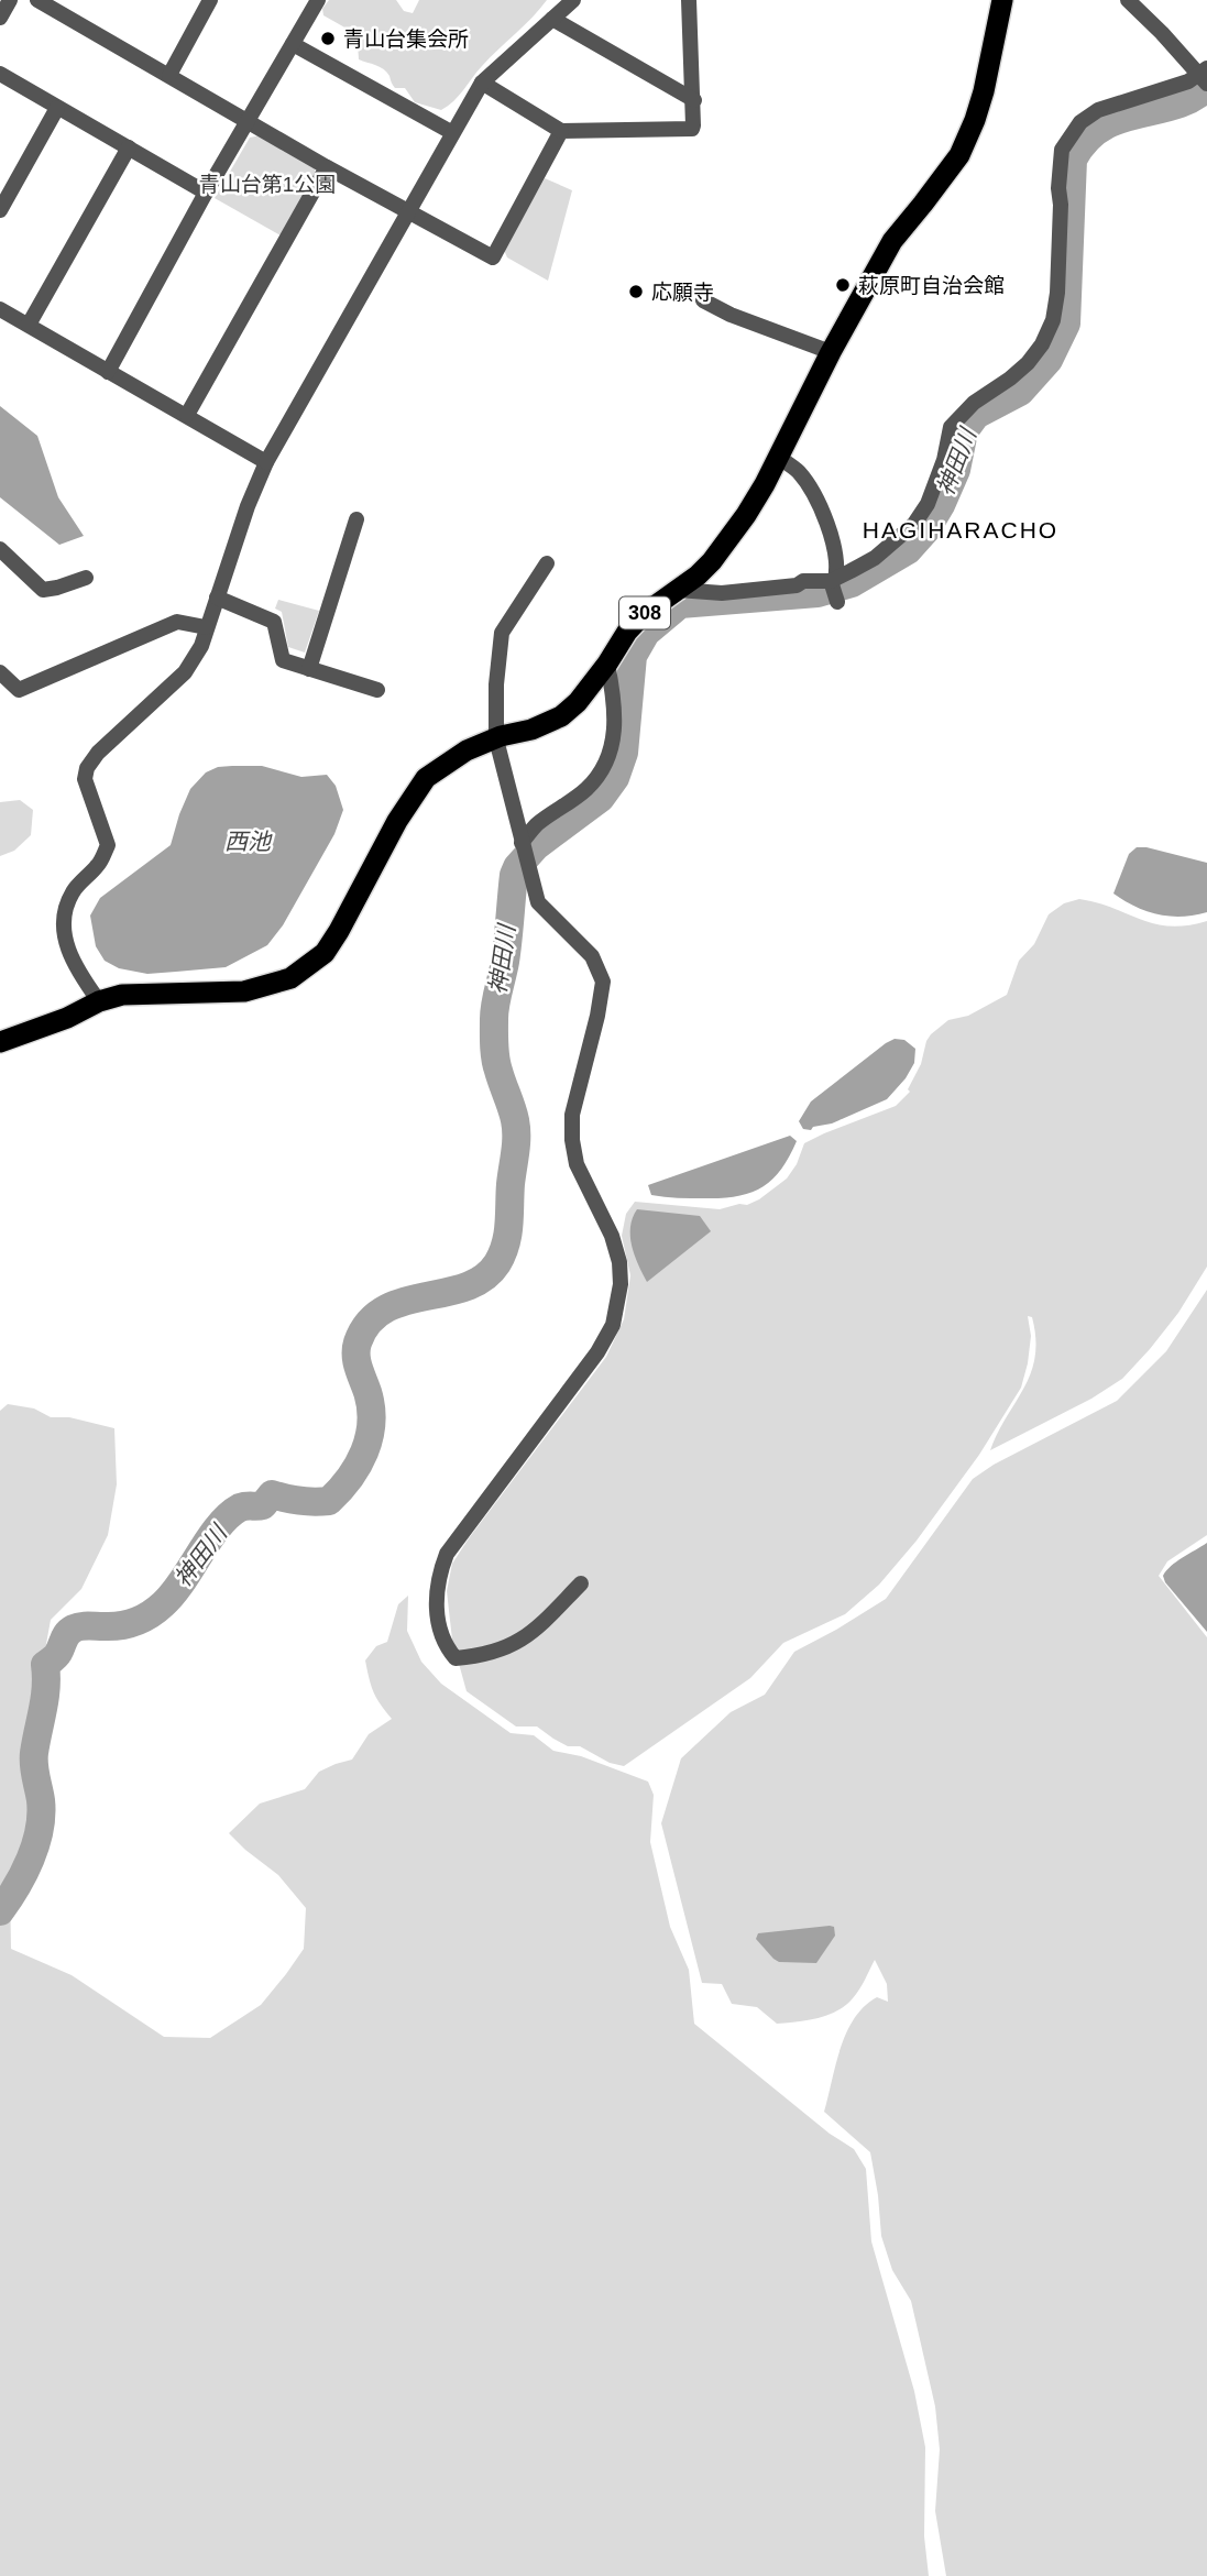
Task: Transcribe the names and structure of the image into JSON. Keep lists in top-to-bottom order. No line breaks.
{"streets":{"highway":["308"]},"districts":["HAGIHARACHO"],"water":["神田川","西池"],"parks":["青山台第1公園"],"places":["青山台集会所","萩原町自治会館","応願寺"]}
